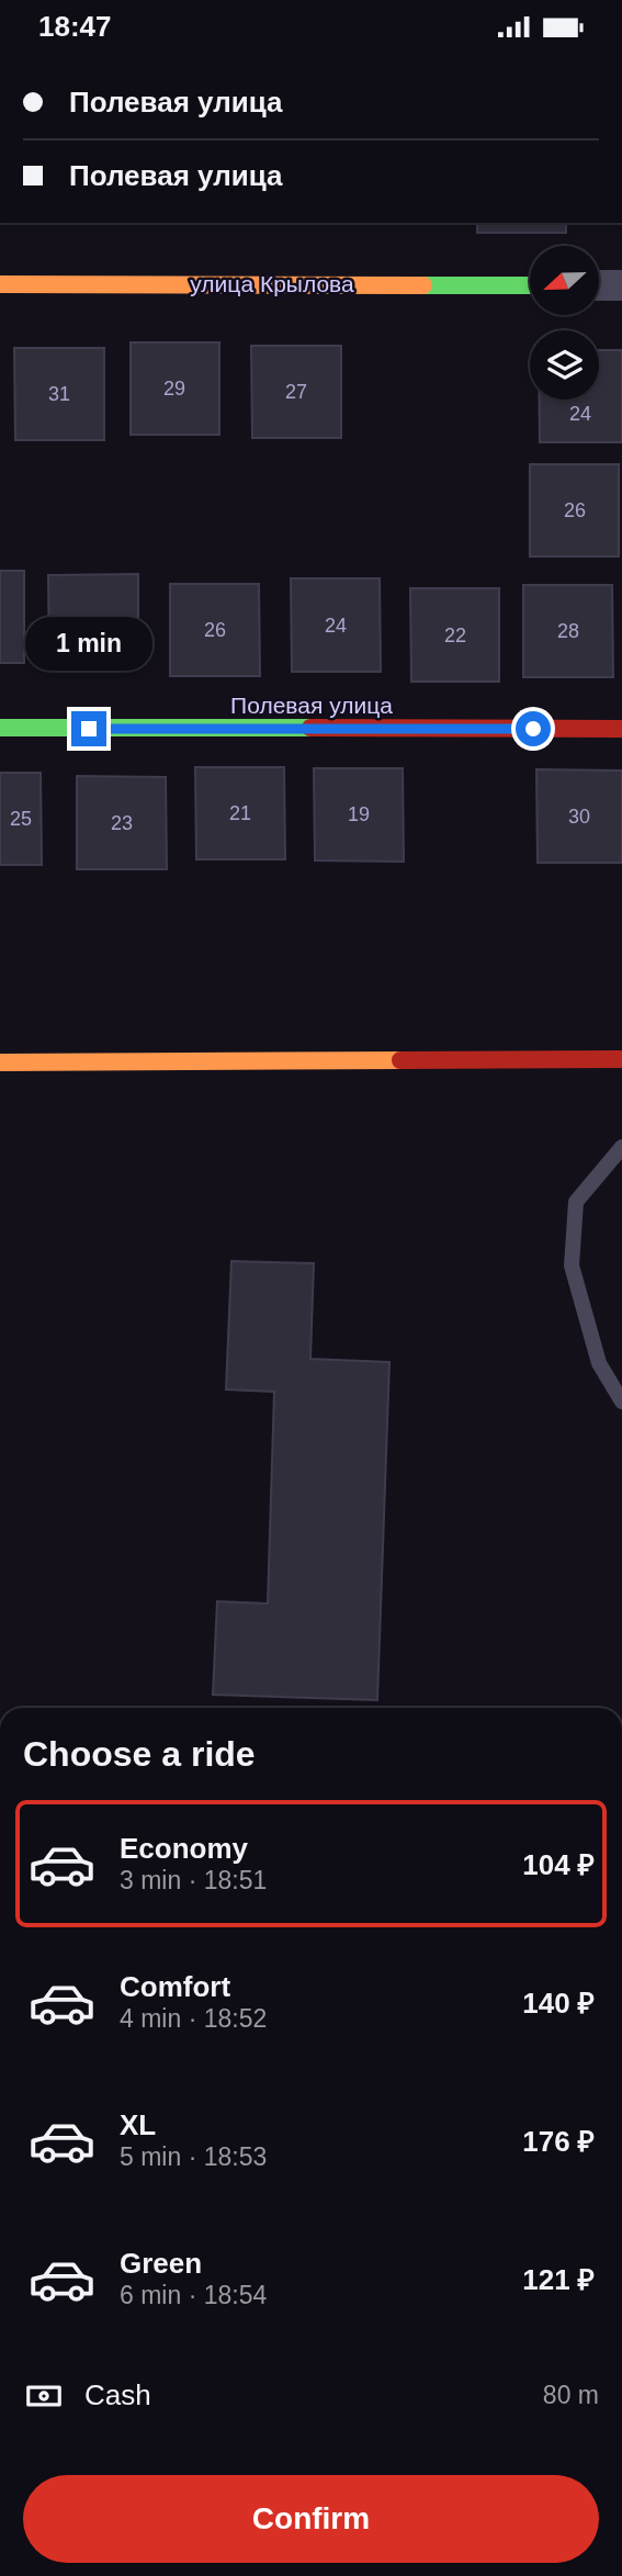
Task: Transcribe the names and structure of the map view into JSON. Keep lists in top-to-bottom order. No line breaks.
{"streets":{"street":["улица Крылова","Полевая улица"]},"house_numbers":["29","27","31","24","26","24","26","28","22","21","19","30","25","23"],"north":"left","page":{"status":"18:47","banner":["Полевая улица","Полевая улица"],"bubble":"1 min","heading":"Choose a ride","list":[{"name":"Economy","note":"3 min · 18:51","value":"104 ₽"},{"name":"Comfort","note":"4 min · 18:52","value":"140 ₽"},{"name":"XL","note":"5 min · 18:53","value":"176 ₽"},{"name":"Green","note":"6 min · 18:54","value":"121 ₽"}],"pay":["Cash","80 m"],"buttons":"Confirm"}}
